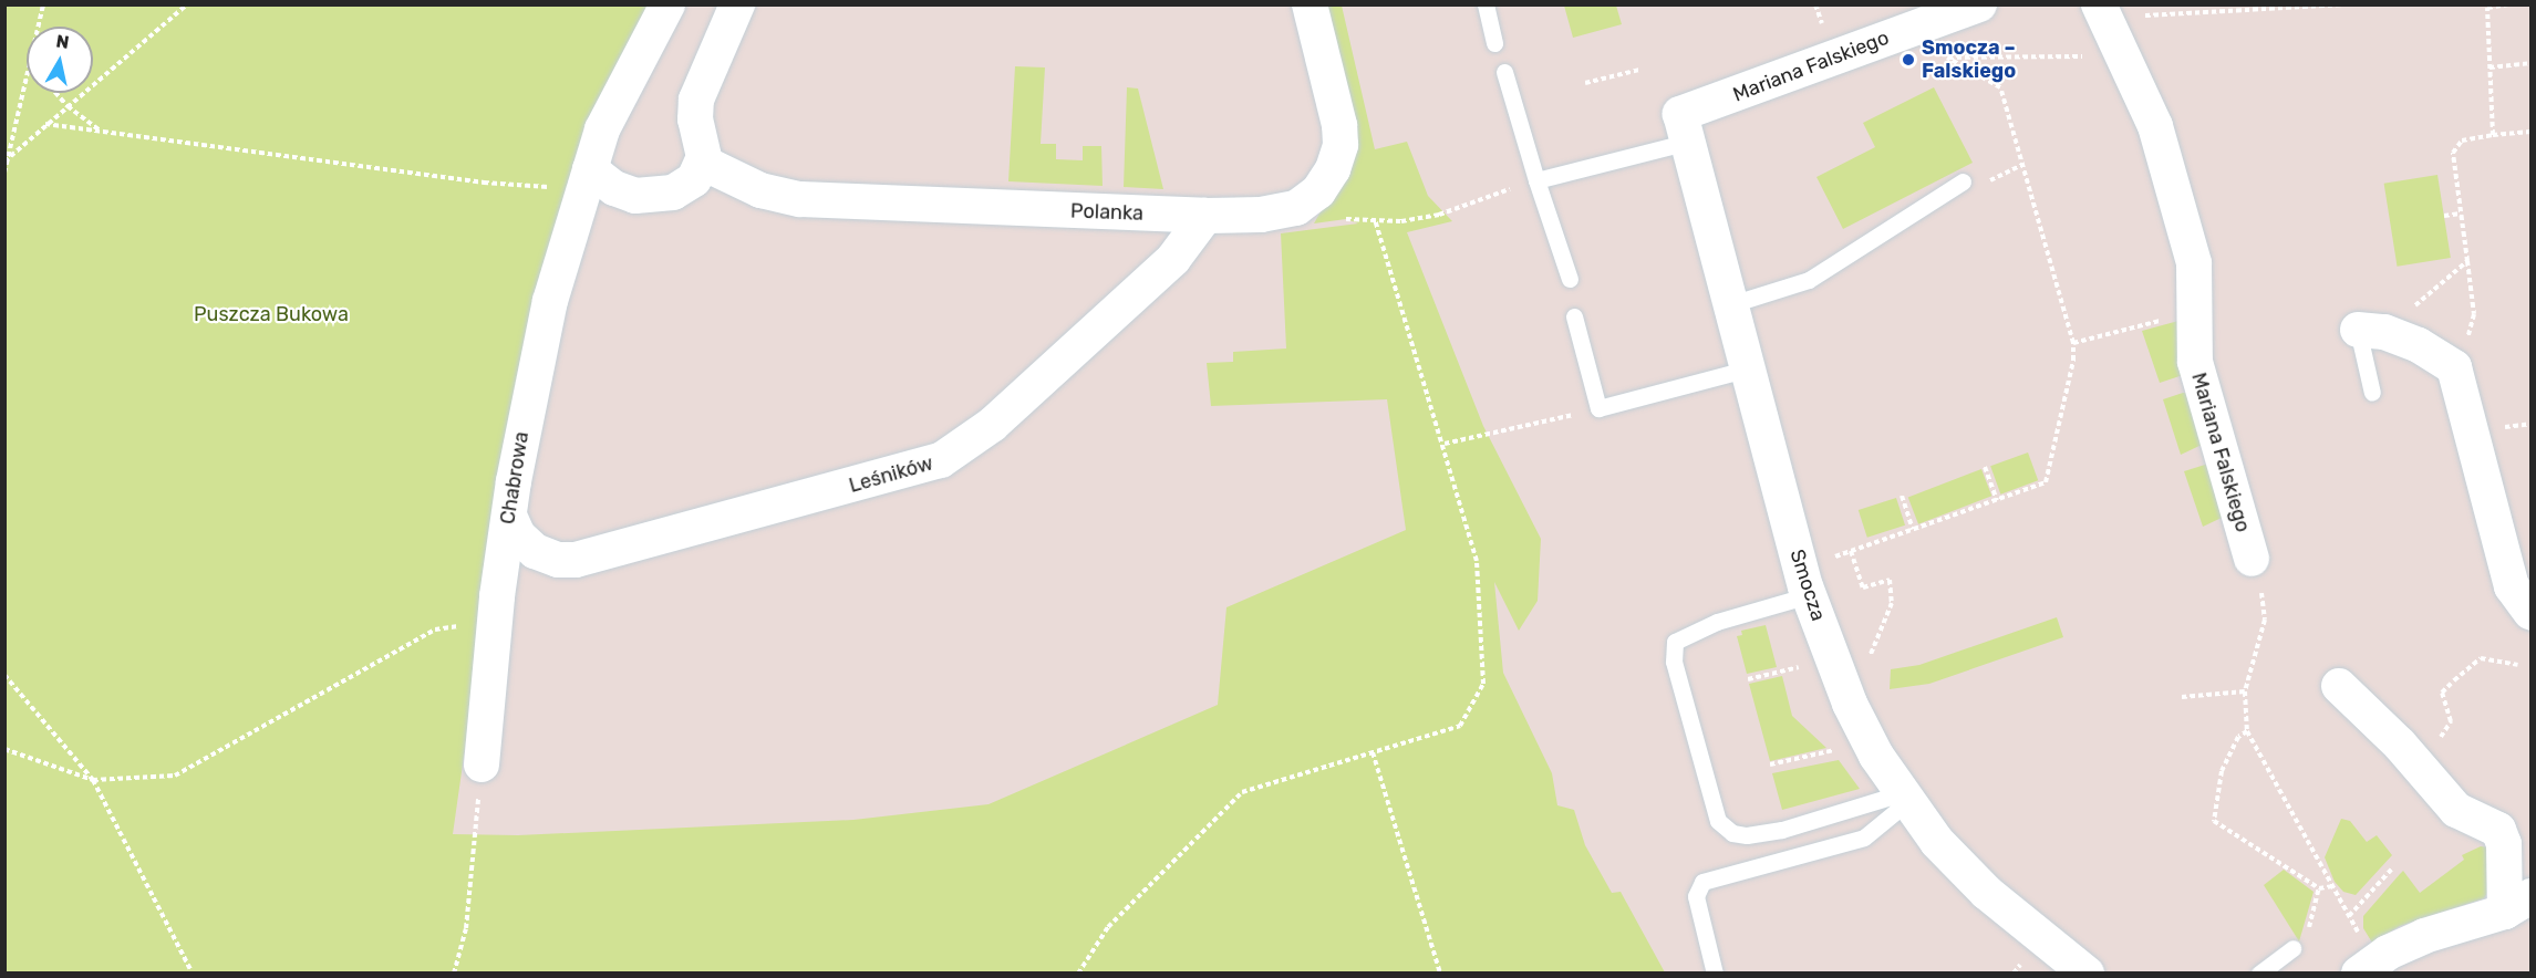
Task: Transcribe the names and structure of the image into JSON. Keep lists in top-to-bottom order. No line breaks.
{"streets":{"street":["Mariana Falskiego","Polanka","Leśników","Chabrowa","Smocza"]},"crossings":[["Mariana Falskiego","Smocza"],["Polanka","Leśników"],["Leśników","Chabrowa"]],"parks":["Puszcza Bukowa"],"places":["Smocza – Falskiego"],"north":"top"}
